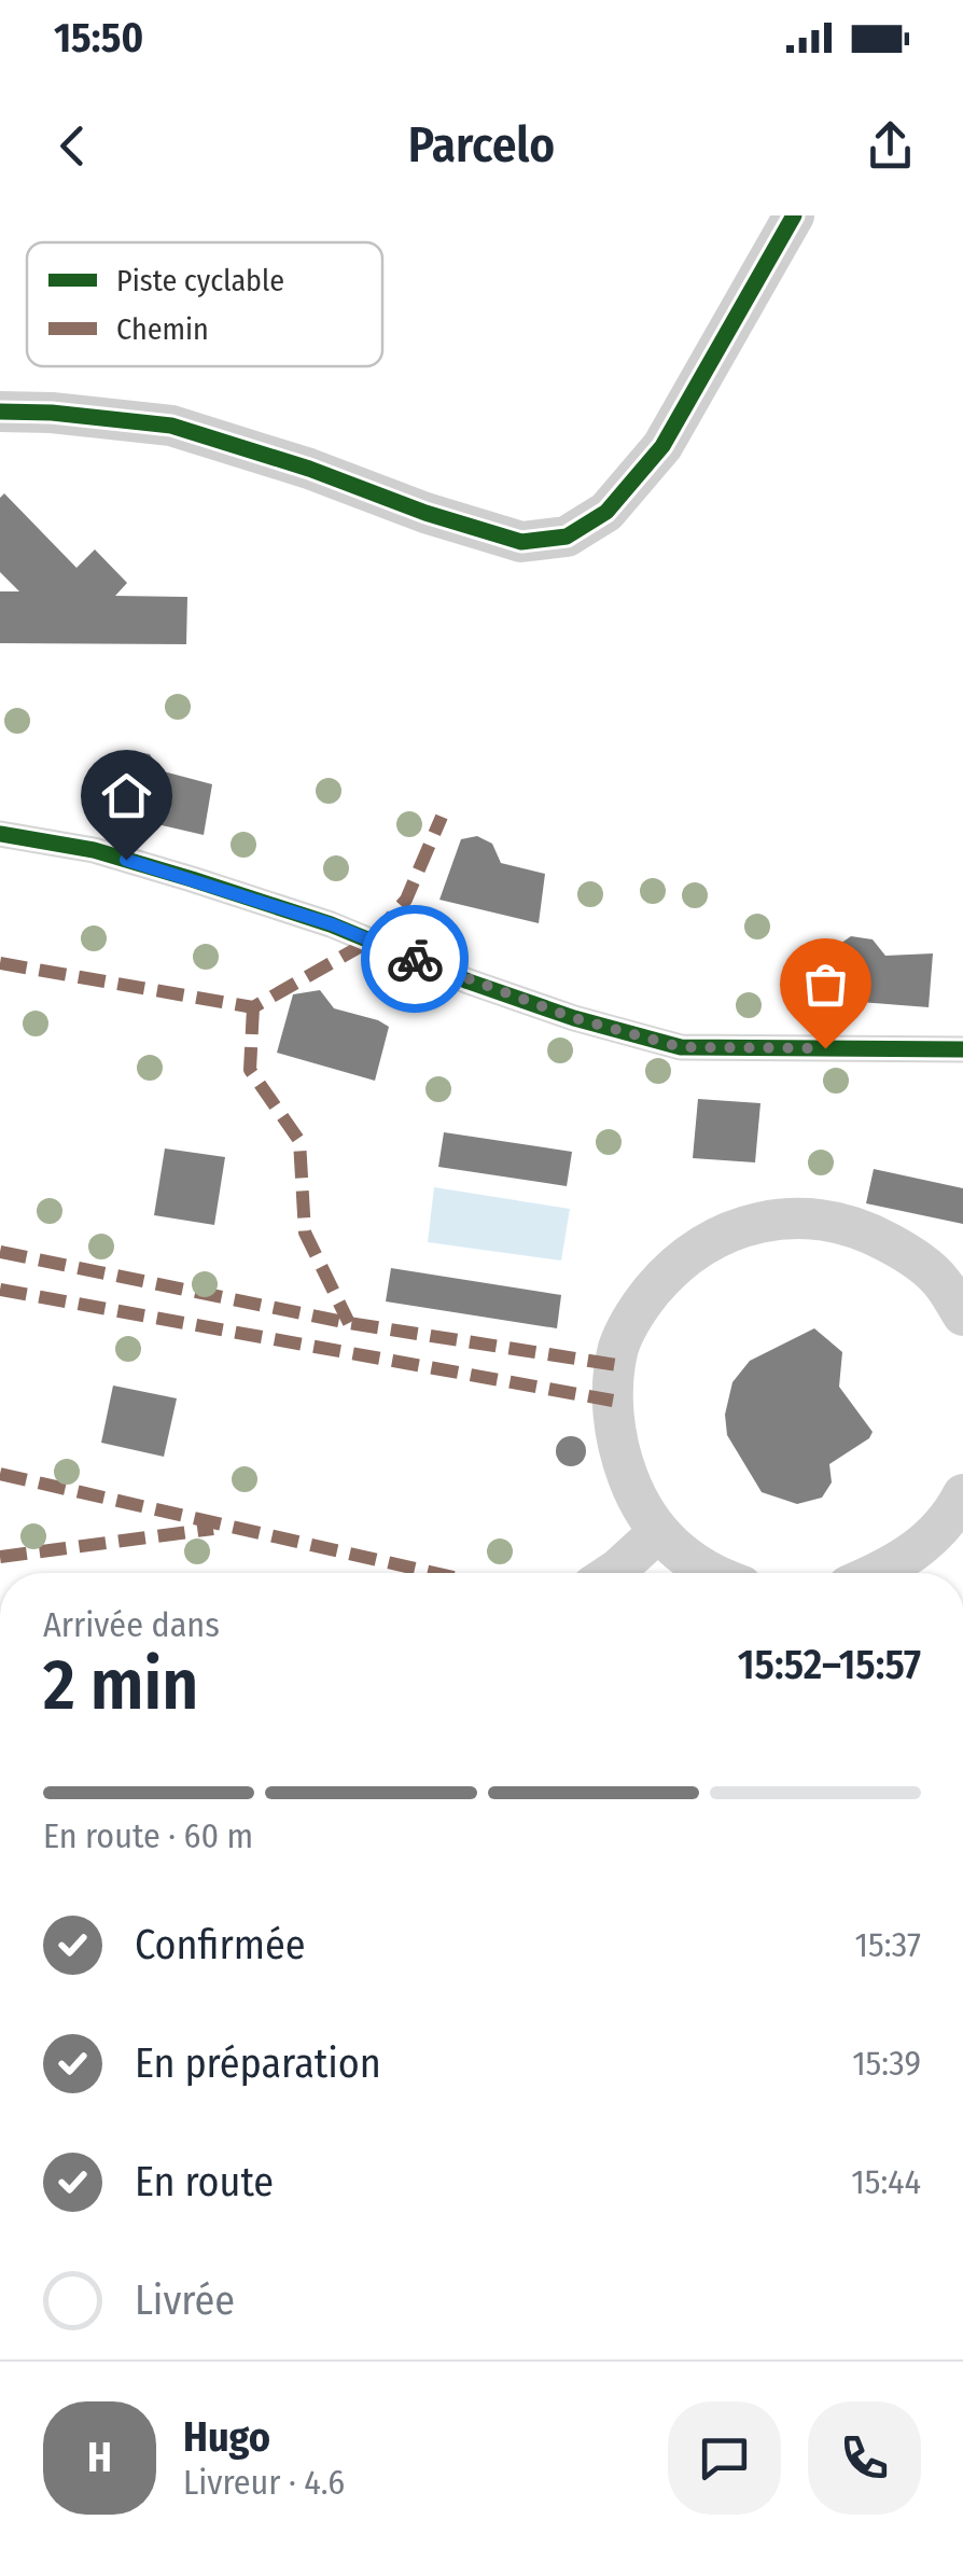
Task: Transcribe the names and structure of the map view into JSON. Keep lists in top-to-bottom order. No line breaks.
{"legend":["Piste cyclable","Chemin"],"page":{"status":"15:50","header":"Parcelo","heading":["2 min","Arrivée dans","15:52–15:57"],"panel":["Hugo","Livreur · 4.6"],"bar":"En route · 60 m","list":[["Confirmée","15:37"],["En préparation","15:39"],["En route","15:44"],"Livrée"],"round":"H"}}
